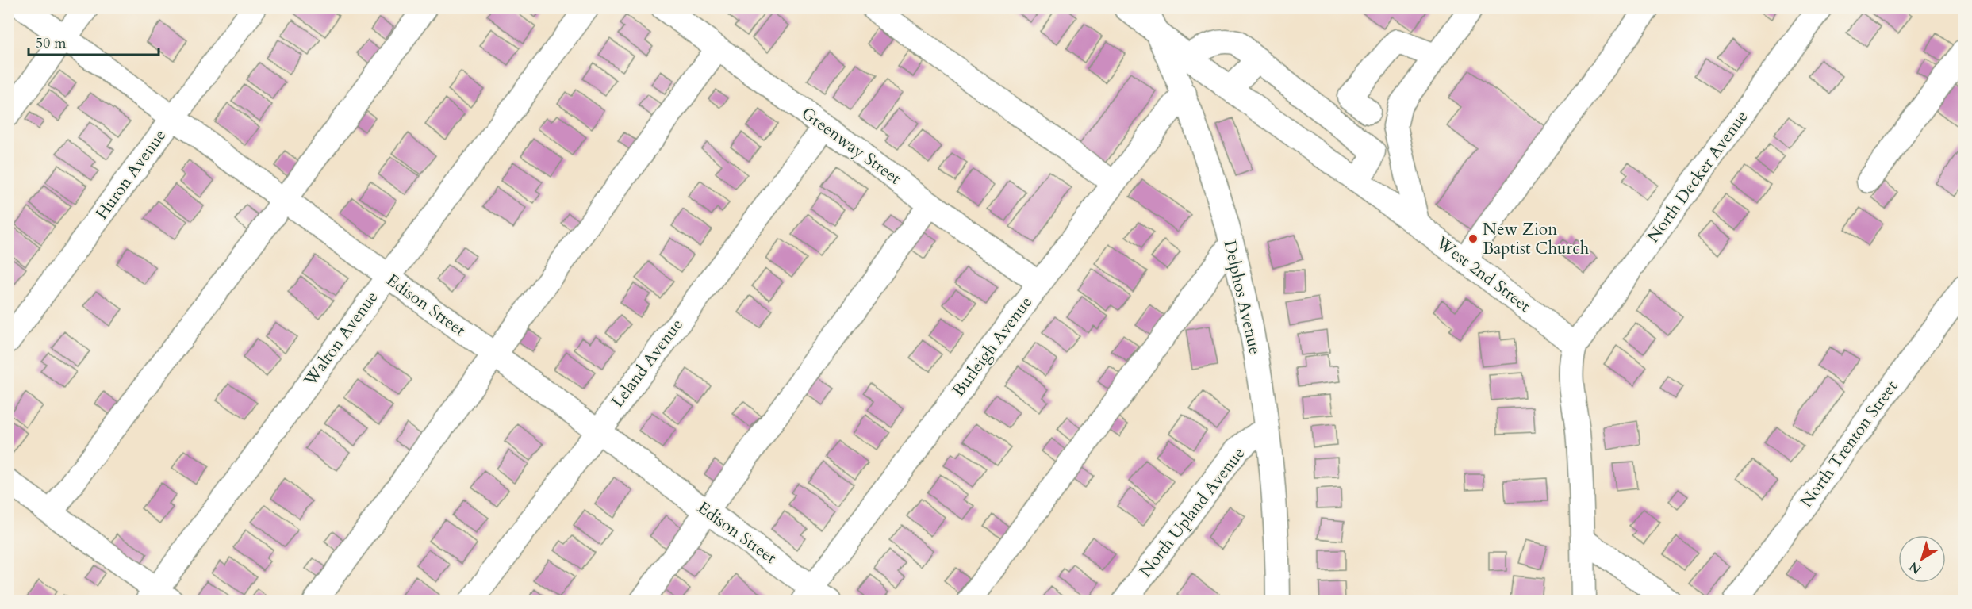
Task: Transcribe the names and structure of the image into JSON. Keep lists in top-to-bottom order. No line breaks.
{"streets":{"street":["Greenway Street","Huron Avenue","North Decker Avenue","West 2nd Street","Delphos Avenue","Edison Street","Walton Avenue","Burleigh Avenue","Leland Avenue","North Trenton Street","North Upland Avenue"]},"crossings":[["Greenway Street","Burleigh Avenue"],["Greenway Street","Leland Avenue"],["Huron Avenue","Edison Street"],["North Decker Avenue","West 2nd Street"],["West 2nd Street","Delphos Avenue"],["Delphos Avenue","Burleigh Avenue"],["Delphos Avenue","North Upland Avenue"],["Edison Street","Walton Avenue"],["Edison Street","Burleigh Avenue"],["Edison Street","Leland Avenue"]],"places":["New Zion Baptist Church"],"scale_bar":"50 m","north":"bottom left"}
